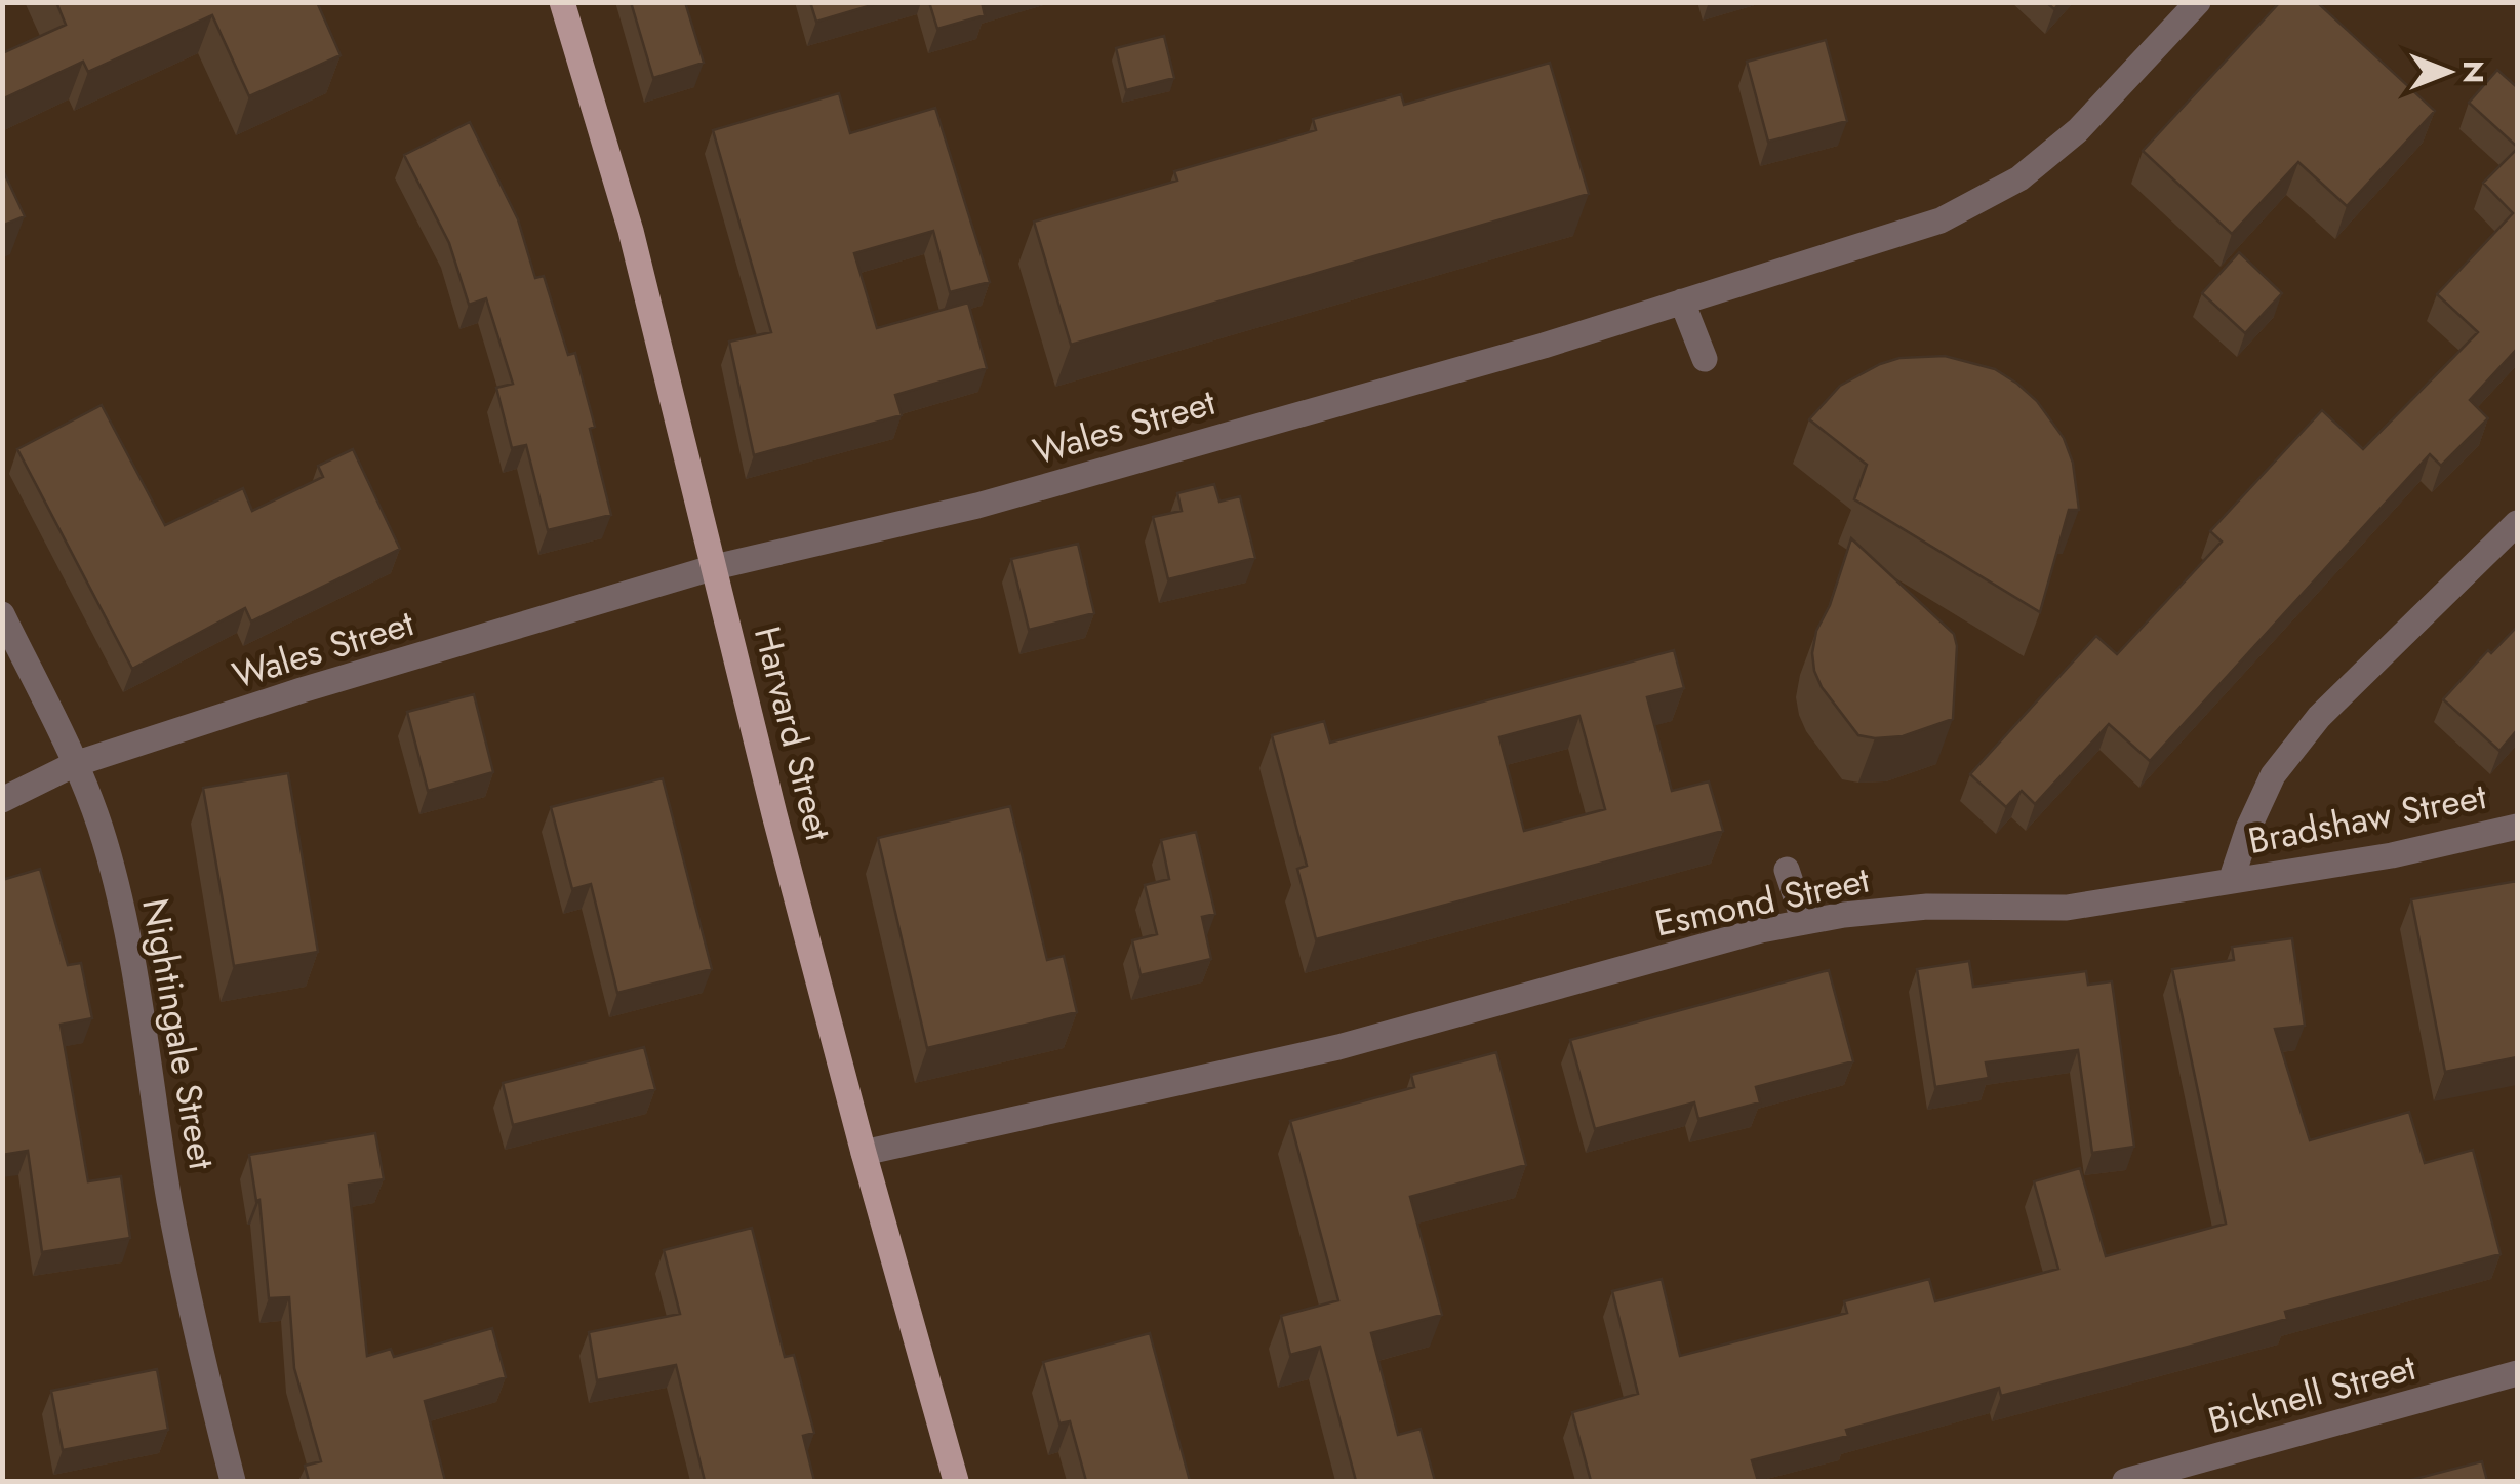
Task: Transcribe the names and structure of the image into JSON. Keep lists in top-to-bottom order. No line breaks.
{"streets":{"main road":["Harvard Street"],"street":["Wales Street","Bradshaw Street","Esmond Street","Nightingale Street","Bicknell Street"]},"crossings":[["Wales Street","Harvard Street"],["Wales Street","Nightingale Street"],["Harvard Street","Esmond Street"],["Bradshaw Street","Esmond Street"]],"north":"right"}
